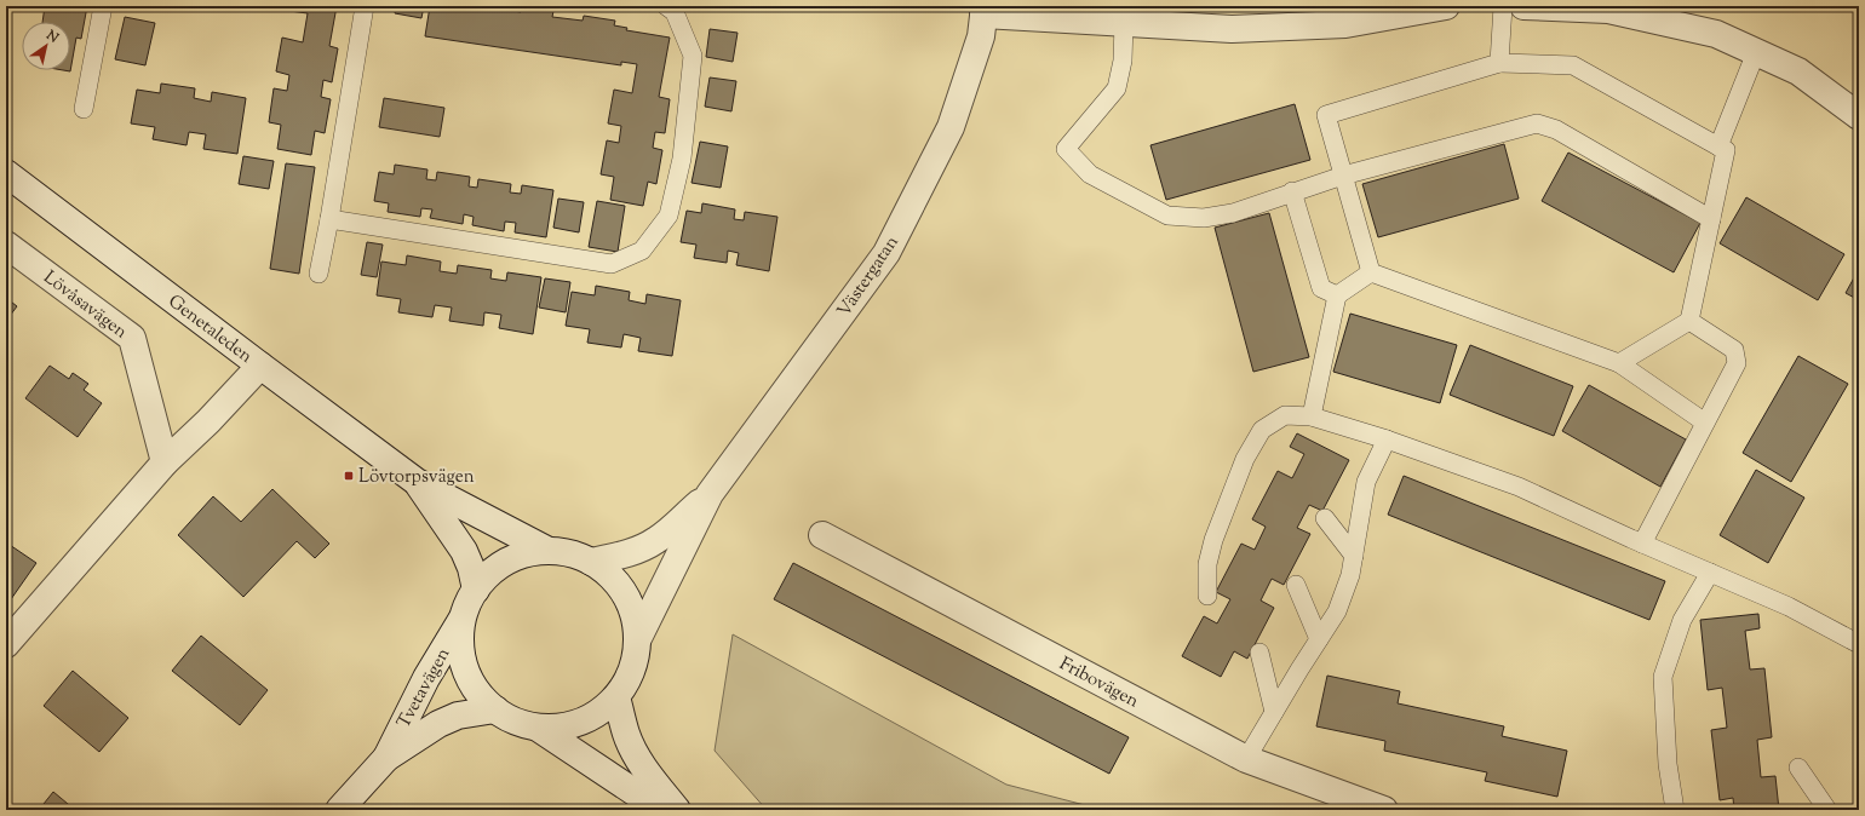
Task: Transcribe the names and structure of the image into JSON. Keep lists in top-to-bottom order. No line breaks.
{"streets":{"street":["Västergatan","Lövåsavägen","Genetaleden","Fribovägen","Tvetavägen"]},"places":{"transit":["Lövtorpsvägen"]},"north":"top right"}
